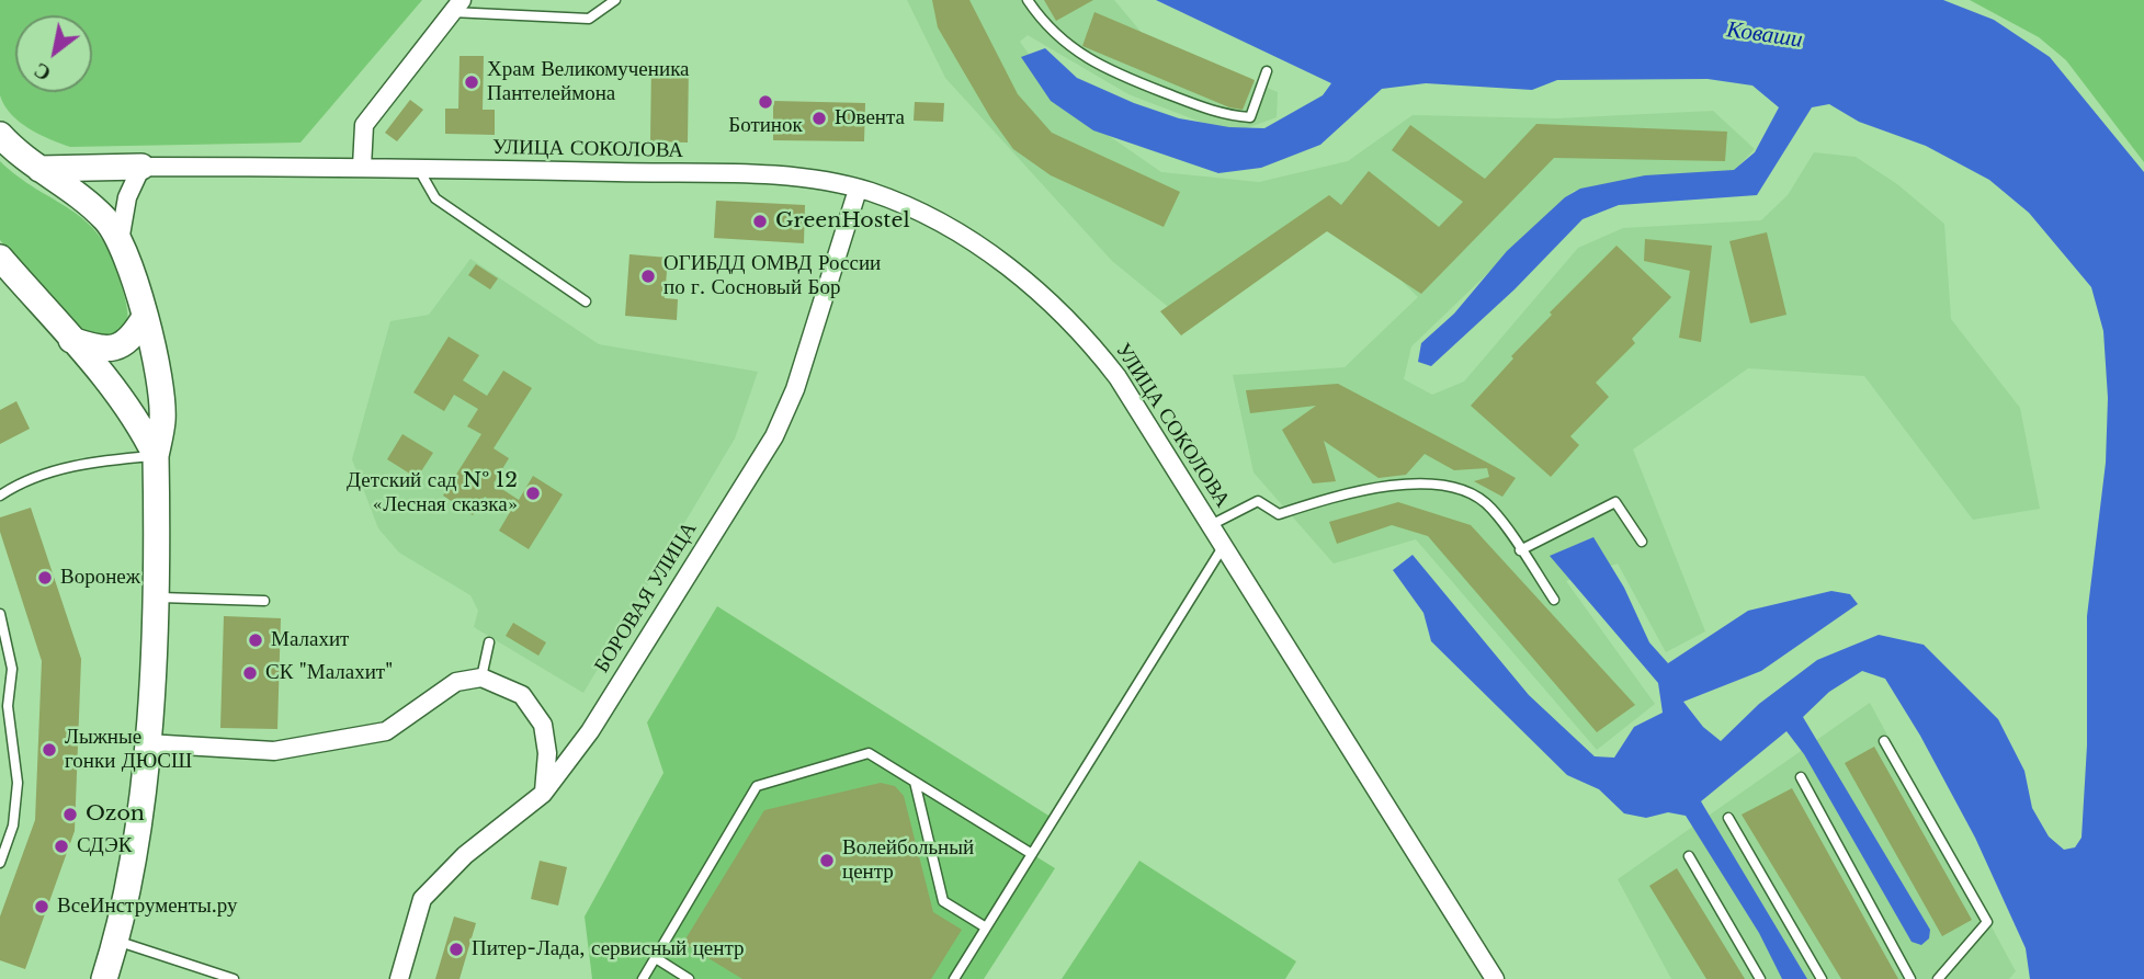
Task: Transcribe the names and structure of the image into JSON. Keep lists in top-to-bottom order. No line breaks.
{"streets":{"street":["УЛИЦА СОКОЛОВА","БОРОВАЯ УЛИЦА"]},"crossings":[["УЛИЦА СОКОЛОВА","БОРОВАЯ УЛИЦА"]],"water":["Коваши"],"places":["Храм Великомученика Пантелеймона","Ботинок","Ювента","GreenHostel","ОГИБДД ОМВД России по г. Сосновый Бор","Детский сад № 12 «Лесная сказка»","Воронеж","Малахит","СК \"Малахит\"","Лыжные гонки ДЮСШ","Ozon","СДЭК","Волейбольный центр","ВсеИнструменты.ру","Питер-Лада, сервисный центр"],"north":"bottom left"}
